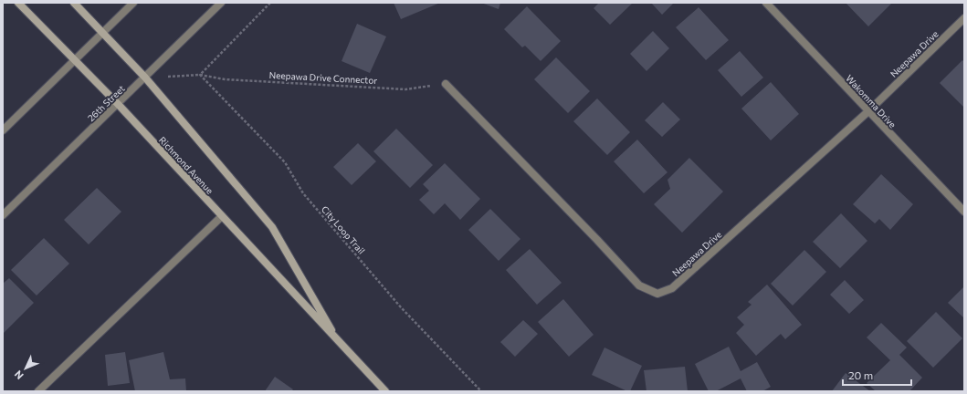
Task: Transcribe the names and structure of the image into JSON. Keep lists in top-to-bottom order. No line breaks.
{"streets":{"main road":["Richmond Avenue"],"street":["Neepawa Drive","Wakomma Drive","26th Street"],"path":["Neepawa Drive Connector","City Loop Trail"]},"crossings":[["Neepawa Drive","Neepawa Drive Connector"],["Neepawa Drive","Wakomma Drive"],["Neepawa Drive Connector","City Loop Trail"],["26th Street","Richmond Avenue"]],"scale_bar":"20 m","north":"bottom left"}
